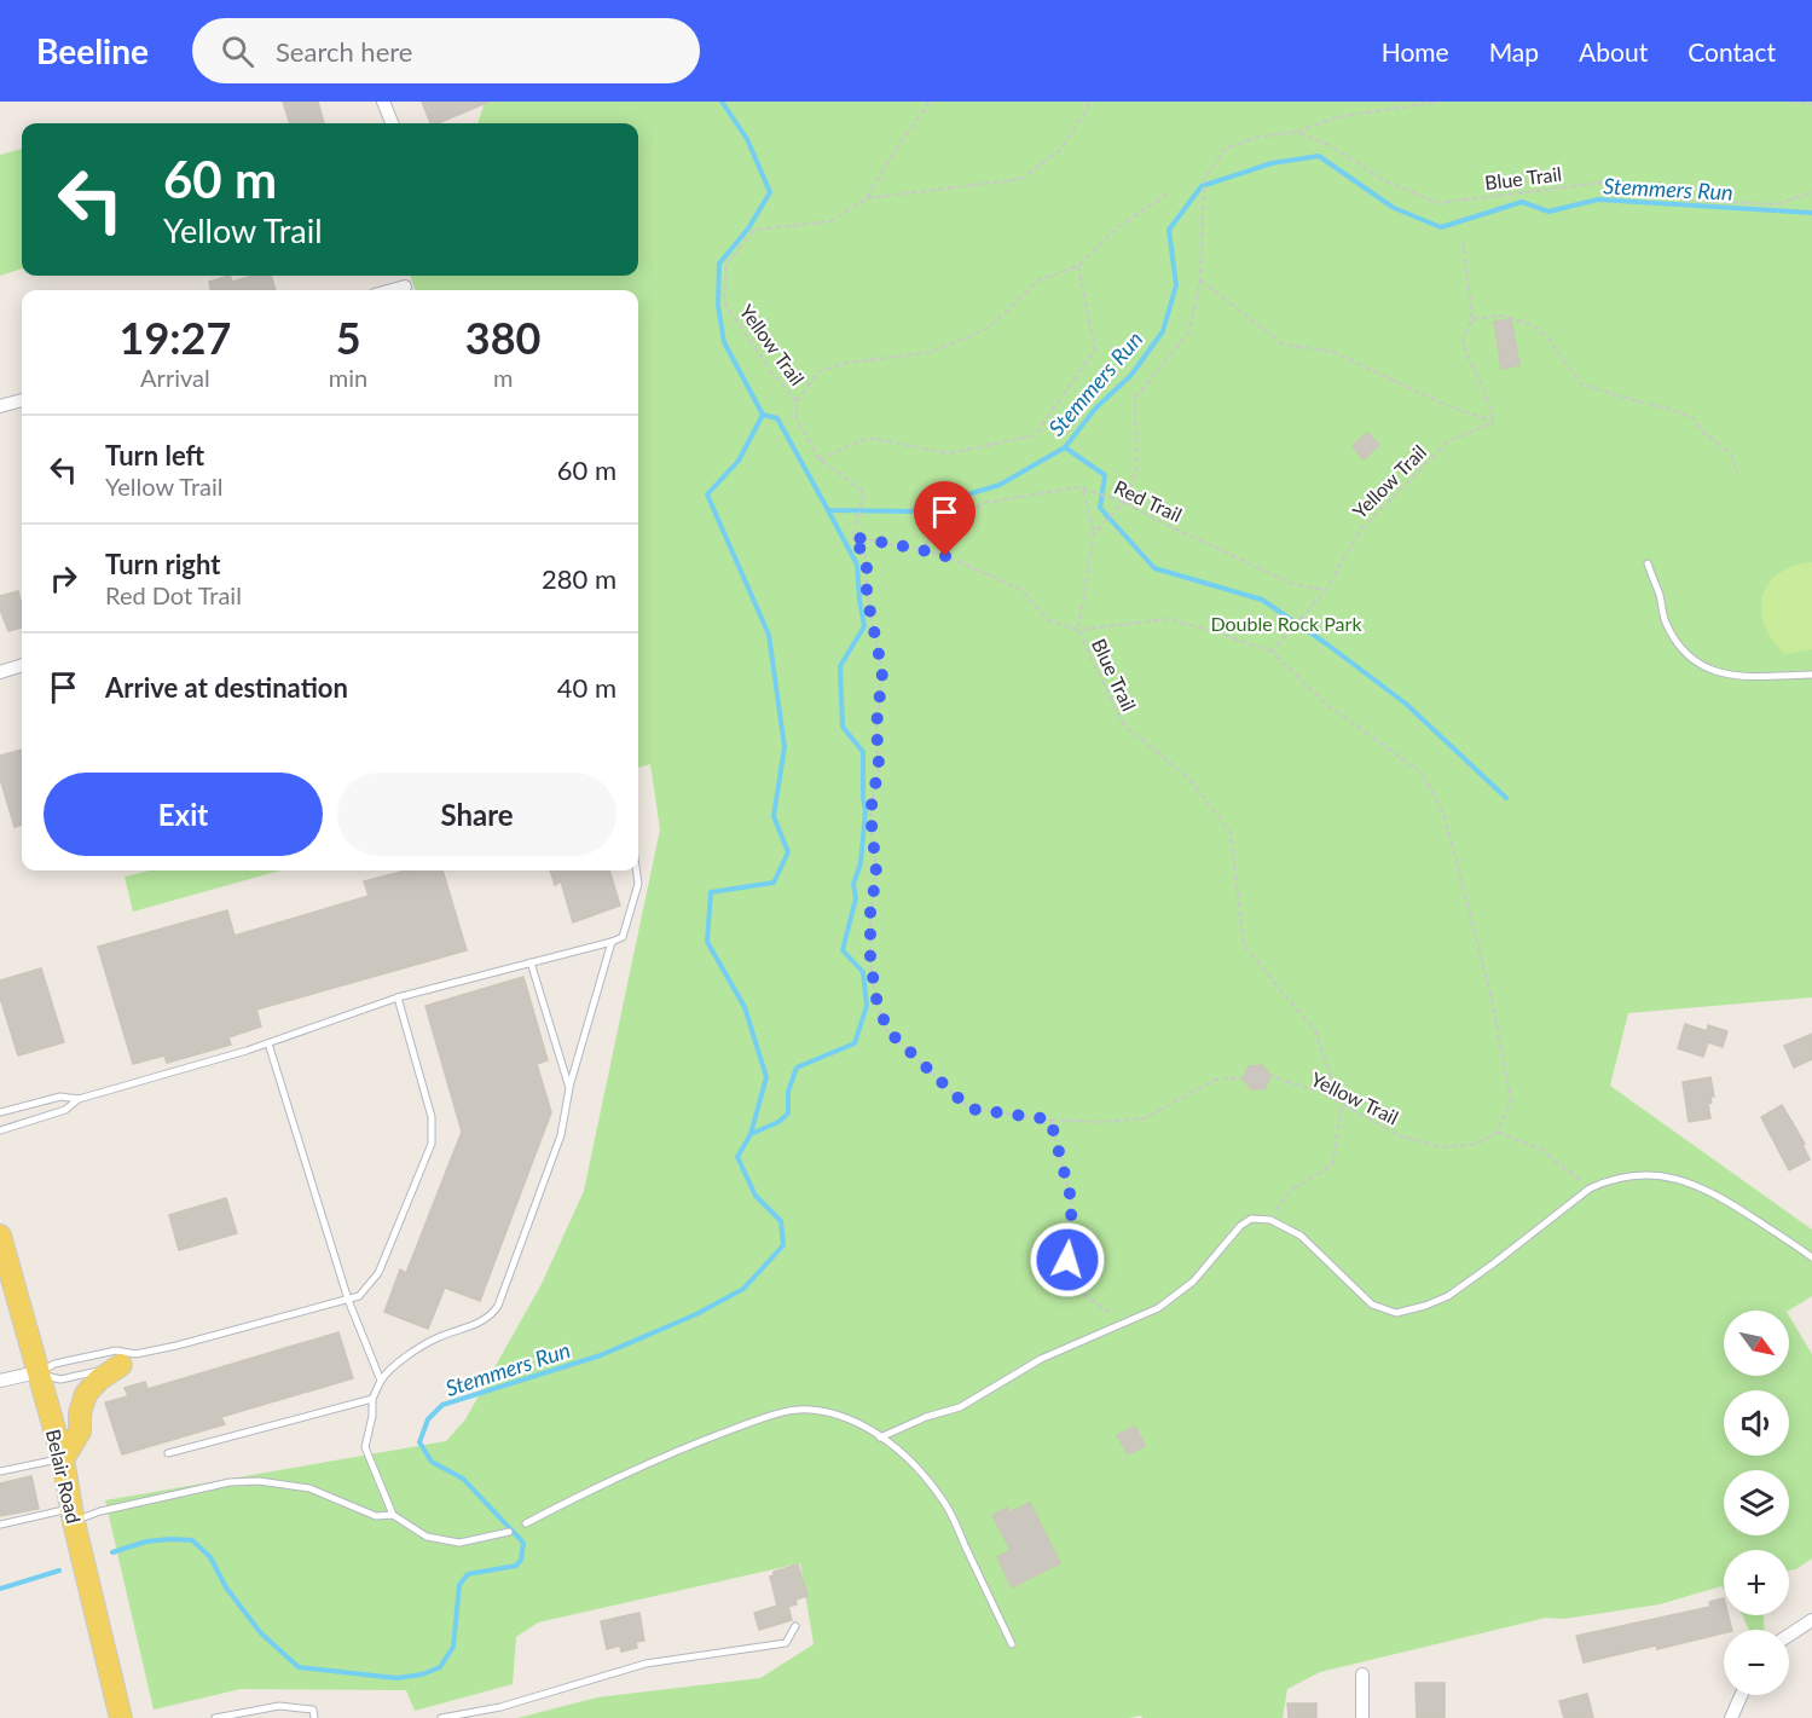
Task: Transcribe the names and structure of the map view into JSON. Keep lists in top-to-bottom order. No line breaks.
{"streets":{"main road":["Belair Road"],"path":["Blue Trail","Yellow Trail","Red Trail"]},"crossings":[["Blue Trail","Yellow Trail"],["Blue Trail","Red Trail"],["Yellow Trail","Red Trail"]],"water":["Stemmers Run"],"parks":["Double Rock Park"],"north":"bottom right","page":{"header":"Beeline","search":"Search here","nav":["Home","Map","About","Contact"],"turn":["60 m","Yellow Trail"],"eta":["19:27","Arrival","5","min","380","m"],"list":[{"name":"Turn left","note":"Yellow Trail","value":"60 m"},{"name":"Turn right","note":"Red Dot Trail","value":"280 m"},{"name":"Arrive at destination","value":"40 m"}],"buttons":["Exit","Share"],"map_buttons":["+","−"]}}
